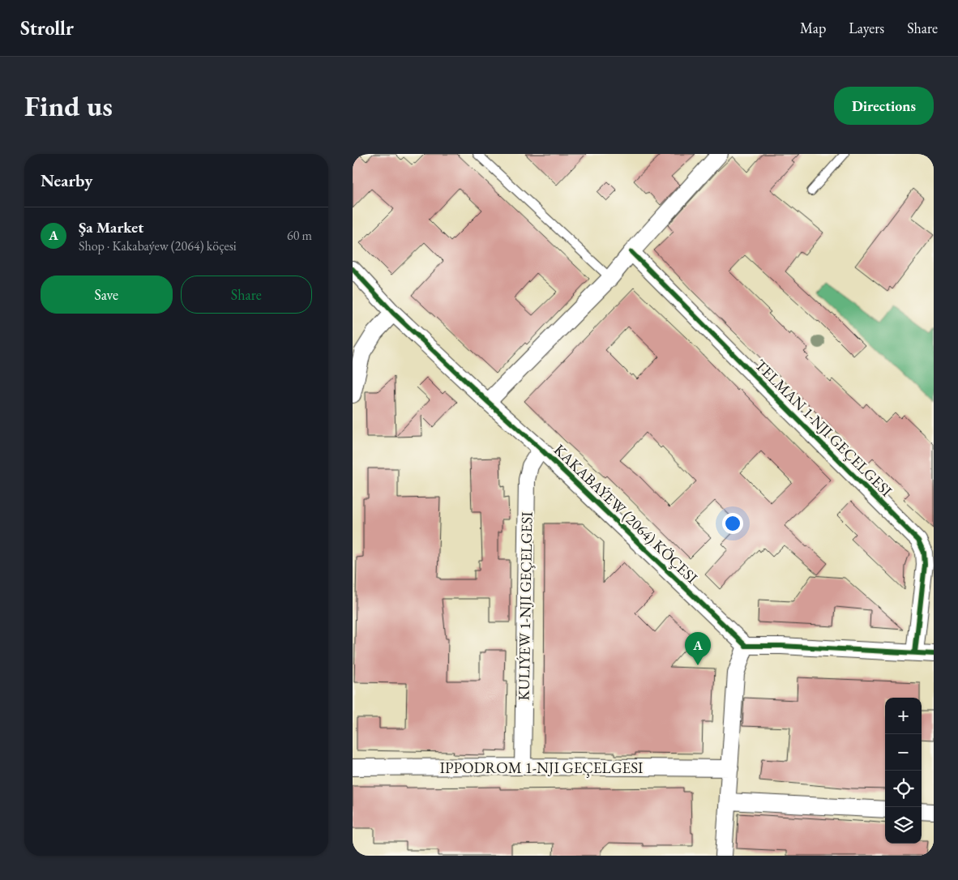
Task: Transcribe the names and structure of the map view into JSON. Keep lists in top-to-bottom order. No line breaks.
{"streets":{"street":["TELMAN 1-NJI GEÇELGESI","KAKABAÝEW (2064) KÖÇESI","KULIÝEW 1-NJI GEÇELGESI","IPPODROM 1-NJI GEÇELGESI"]},"crossings":[["KAKABAÝEW (2064) KÖÇESI","KULIÝEW 1-NJI GEÇELGESI"],["KULIÝEW 1-NJI GEÇELGESI","IPPODROM 1-NJI GEÇELGESI"]],"page":{"header":"Strollr","nav":["Map","Layers","Share"],"buttons":["Directions",["Save","Share"]],"title":"Find us","heading":"Nearby","list":[{"mark":"A","name":"Şa Market","note":"Shop · Kakabaýew (2064) köçesi","value":"60 m"}],"pins":"A","map_buttons":["+","−"]}}
